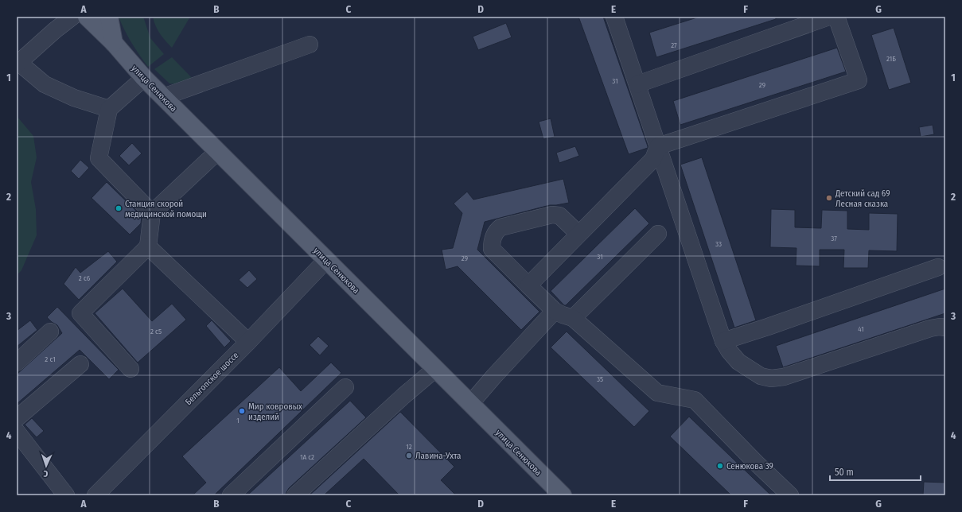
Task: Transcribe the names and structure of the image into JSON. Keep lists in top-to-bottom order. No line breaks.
{"streets":{"main road":["улица Сенюкова"],"street":["Бельгопское шоссе"]},"crossings":[["улица Сенюкова","Бельгопское шоссе"]],"places":["Детский сад 69 Лесная сказка","Станция скорой медицинской помощи","Мир ковровых изделий","Лавина-Ухта","Сенюкова 39"],"house_numbers":["27","21Б","31","29","37","33","31","29","2 с6","41","2 с5","2 с1","35","1","12","1А с2"],"scale_bar":"50 m","north":"bottom","grid":{"columns":["A","B","C","D","E","F","G"],"rows":["1","2","3","4"]}}
